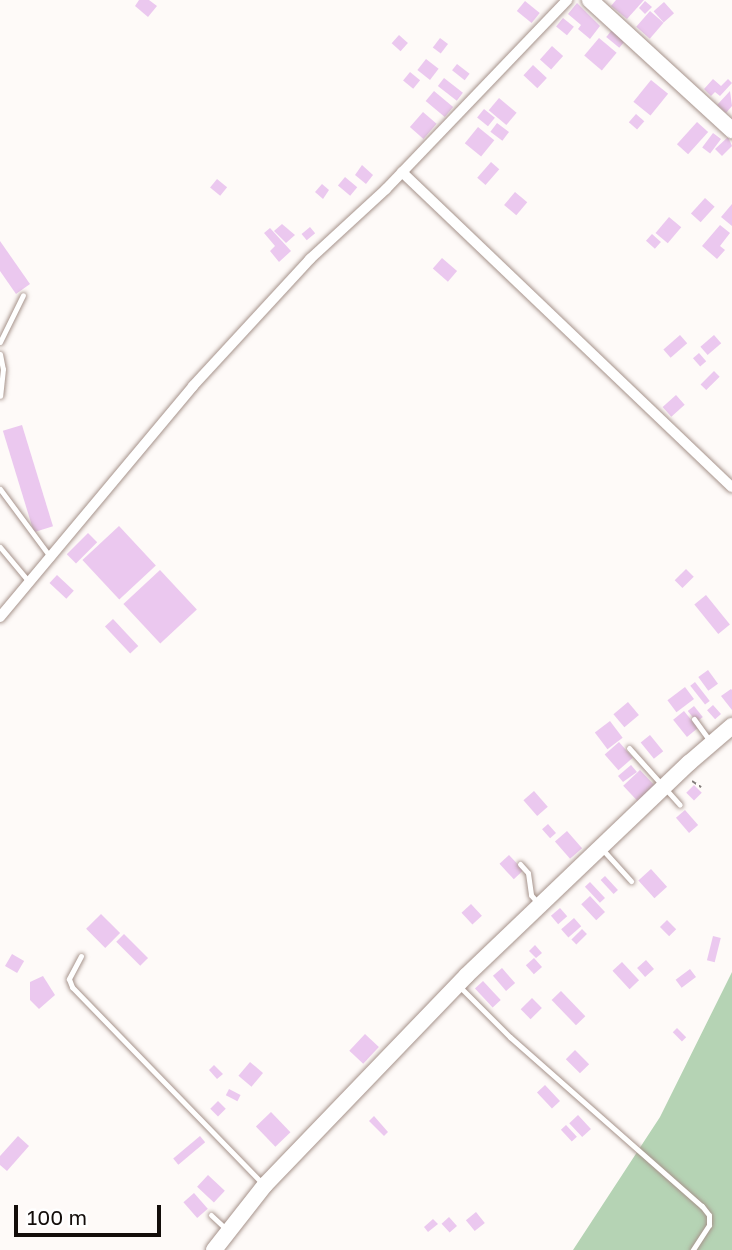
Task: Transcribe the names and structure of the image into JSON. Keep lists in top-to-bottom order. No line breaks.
{"scale_bar":"100 m"}
